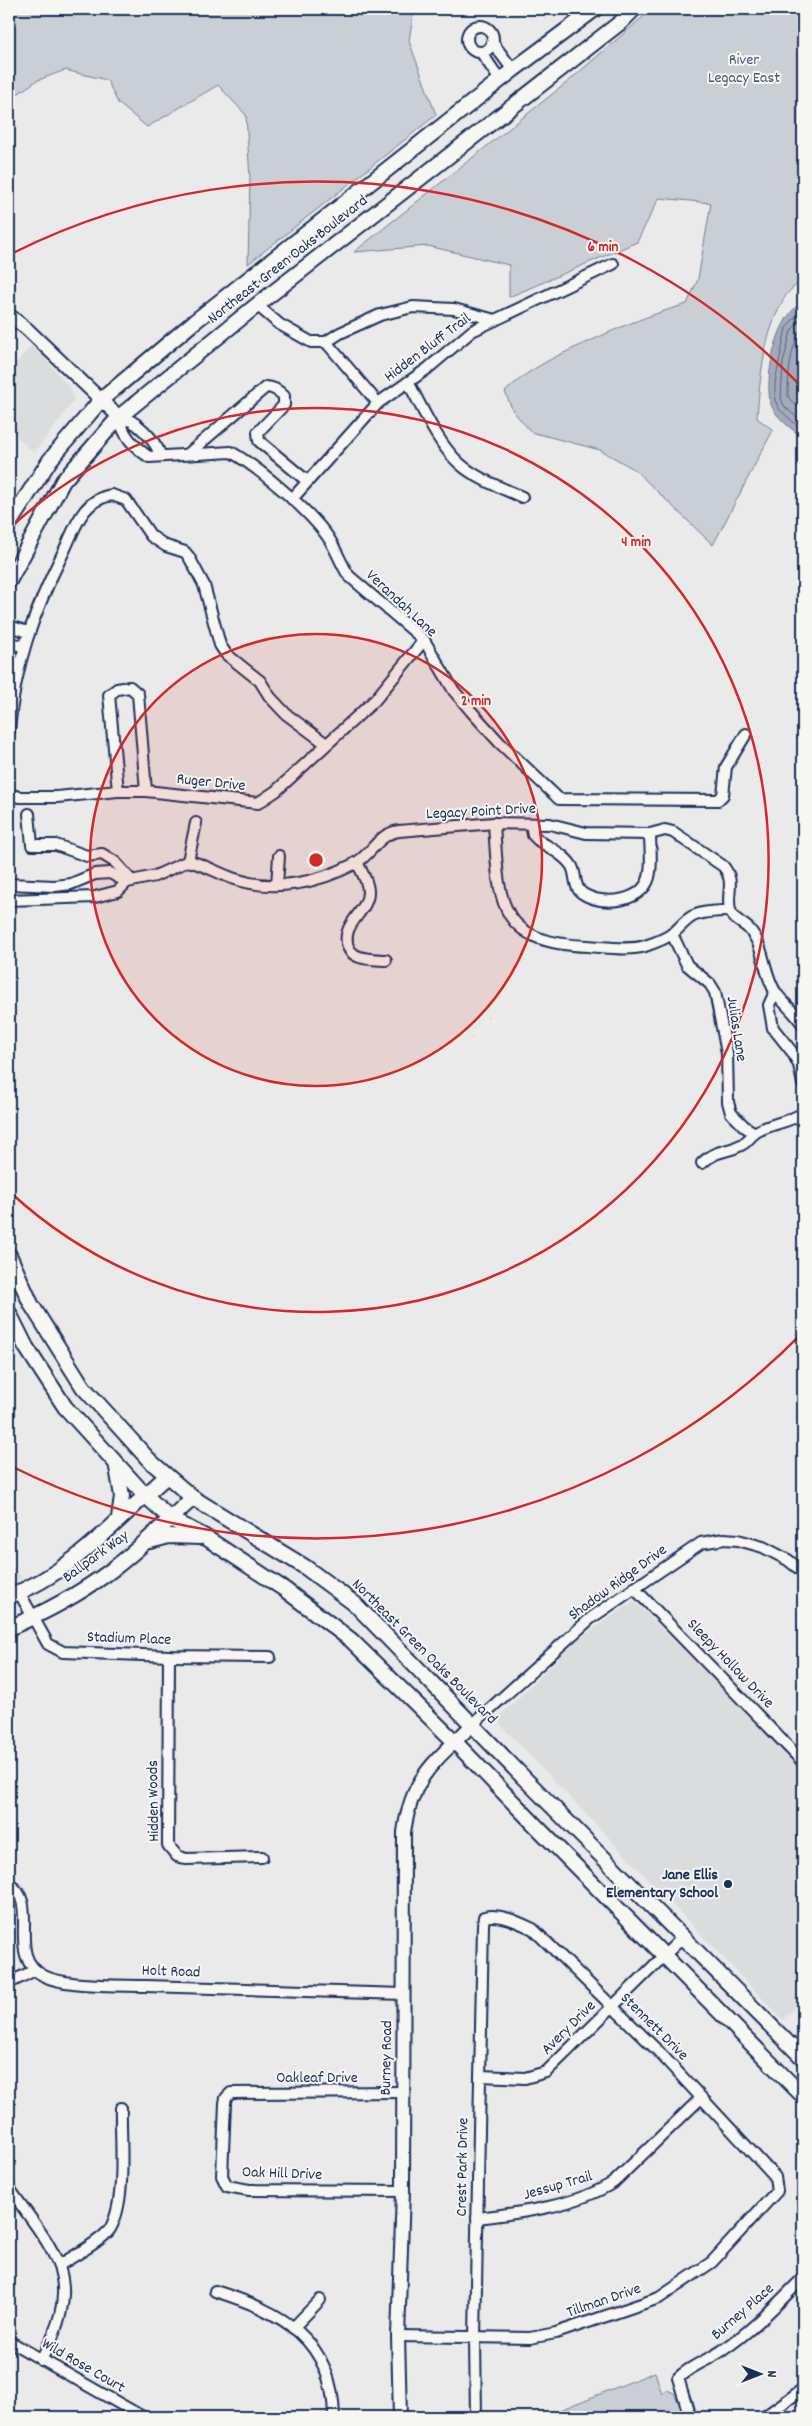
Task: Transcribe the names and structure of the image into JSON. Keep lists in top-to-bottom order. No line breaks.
{"streets":{"main road":["Northeast Green Oaks Boulevard","Ballpark Way"],"street":["Hidden Bluff Trail","Verandah Lane","Ruger Drive","Legacy Point Drive","Julias Lane","Shadow Ridge Drive","Stadium Place","Sleepy Hollow Drive","Hidden Woods","Holt Road","Stennett Drive","Avery Drive","Burney Road","Oakleaf Drive","Crest Park Drive","Oak Hill Drive","Jessup Trail","Tillman Drive","Burney Place","Wild Rose Court"]},"crossings":[["Northeast Green Oaks Boulevard","Verandah Lane"],["Northeast Green Oaks Boulevard","Ballpark Way"],["Northeast Green Oaks Boulevard","Shadow Ridge Drive"],["Northeast Green Oaks Boulevard","Avery Drive"],["Northeast Green Oaks Boulevard","Burney Road"],["Hidden Bluff Trail","Verandah Lane"],["Verandah Lane","Ruger Drive"],["Ballpark Way","Stadium Place"],["Shadow Ridge Drive","Sleepy Hollow Drive"],["Shadow Ridge Drive","Burney Road"],["Stadium Place","Hidden Woods"],["Holt Road","Burney Road"],["Stennett Drive","Avery Drive"],["Stennett Drive","Crest Park Drive"],["Stennett Drive","Jessup Trail"],["Stennett Drive","Tillman Drive"],["Avery Drive","Crest Park Drive"],["Burney Road","Oakleaf Drive"],["Burney Road","Oak Hill Drive"],["Burney Road","Tillman Drive"],["Oakleaf Drive","Oak Hill Drive"],["Crest Park Drive","Jessup Trail"],["Crest Park Drive","Tillman Drive"]],"parks":["River Legacy East"],"places":["Jane Ellis Elementary School"],"north":"right","rings":["6 min","4 min","2 min"]}
